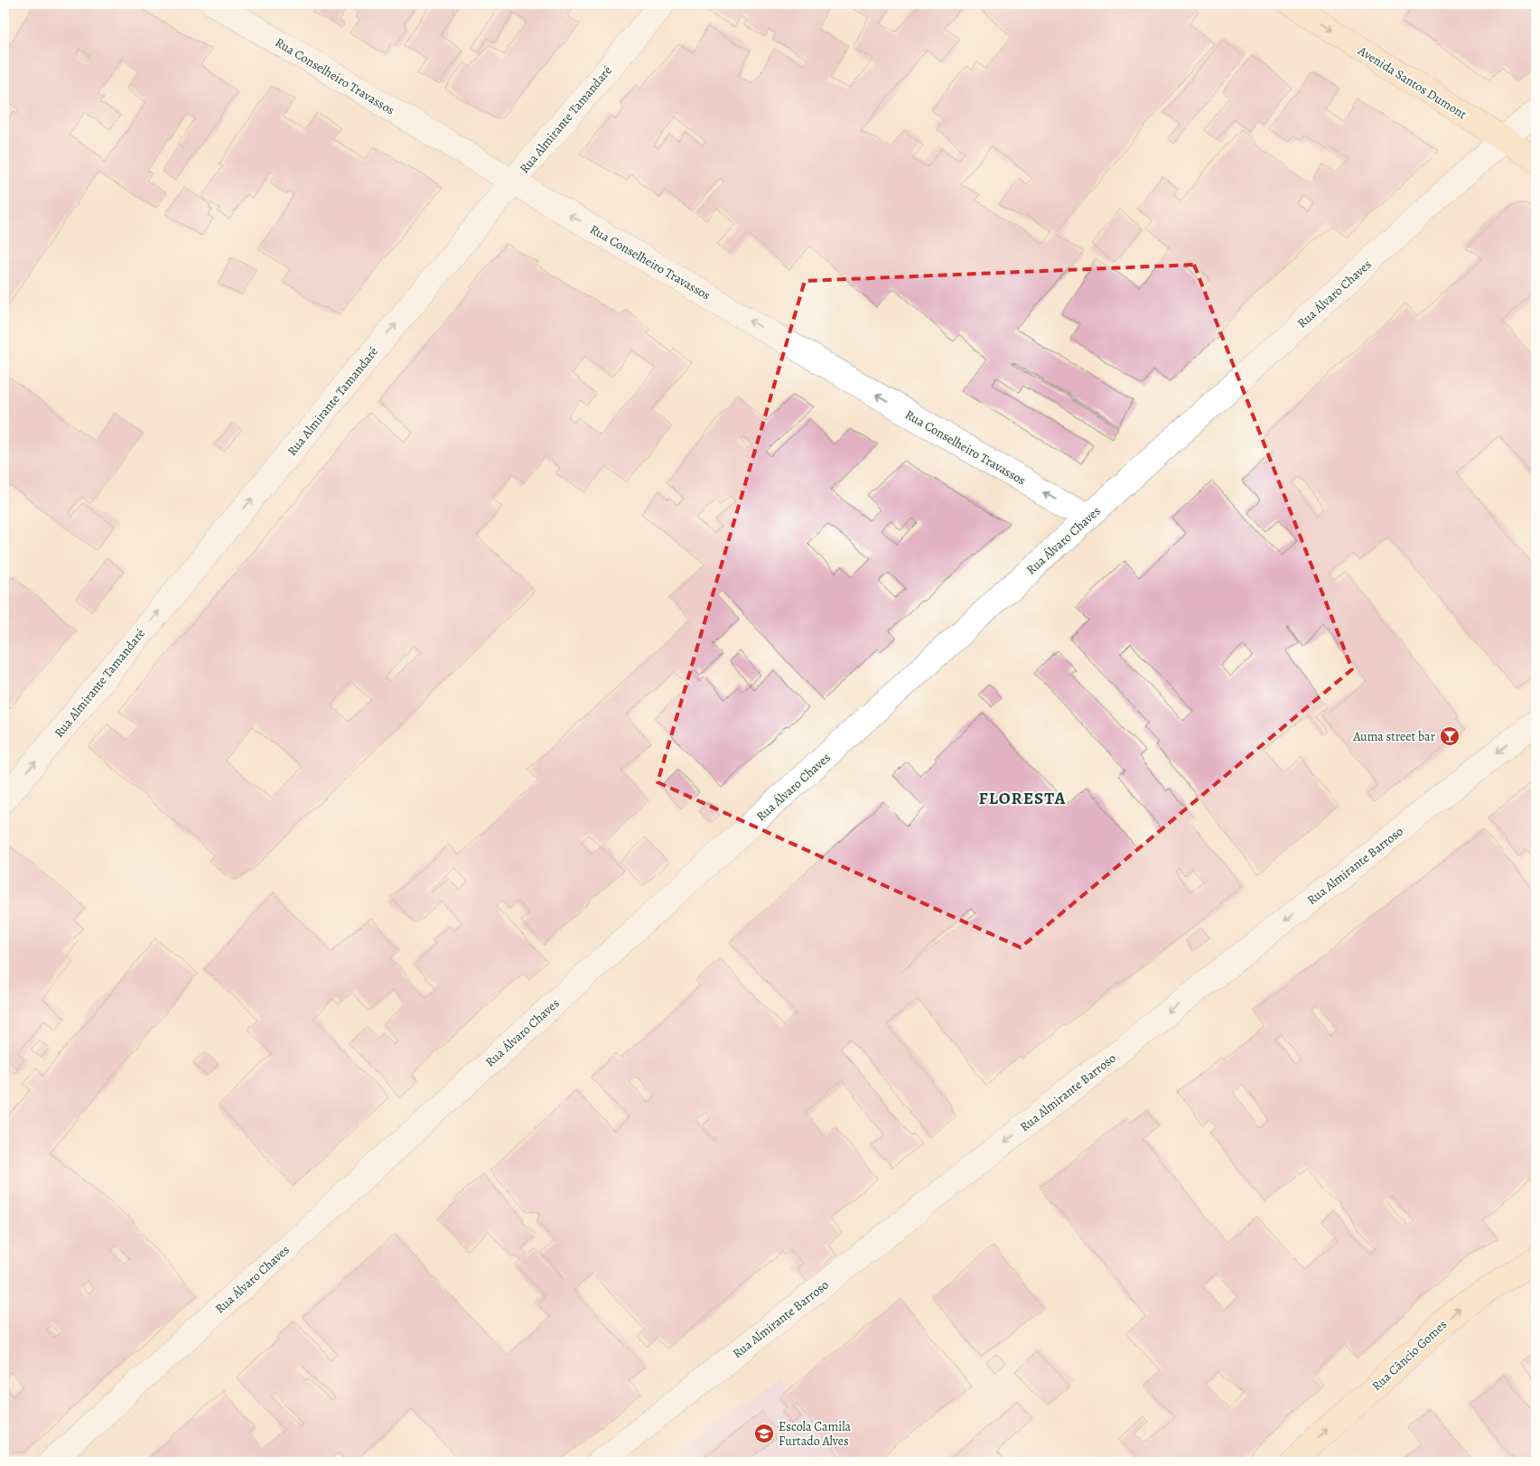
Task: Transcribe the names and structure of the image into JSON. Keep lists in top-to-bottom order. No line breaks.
{"streets":{"street":["Rua Conselheiro Travassos","Avenida Santos Dumont","Rua Almirante Tamandaré","Rua Álvaro Chaves","Rua Almirante Barroso","Rua Câncio Gomes"]},"crossings":[["Rua Conselheiro Travassos","Rua Almirante Tamandaré"],["Rua Conselheiro Travassos","Rua Álvaro Chaves"],["Avenida Santos Dumont","Rua Álvaro Chaves"]],"one_way":["Rua Conselheiro Travassos","Avenida Santos Dumont","Rua Almirante Tamandaré","Rua Almirante Barroso","Rua Câncio Gomes"],"districts":["FLORESTA"],"places":{"bar":["Auma street bar"],"school or university":["Escola Camila Furtado Alves"]}}
